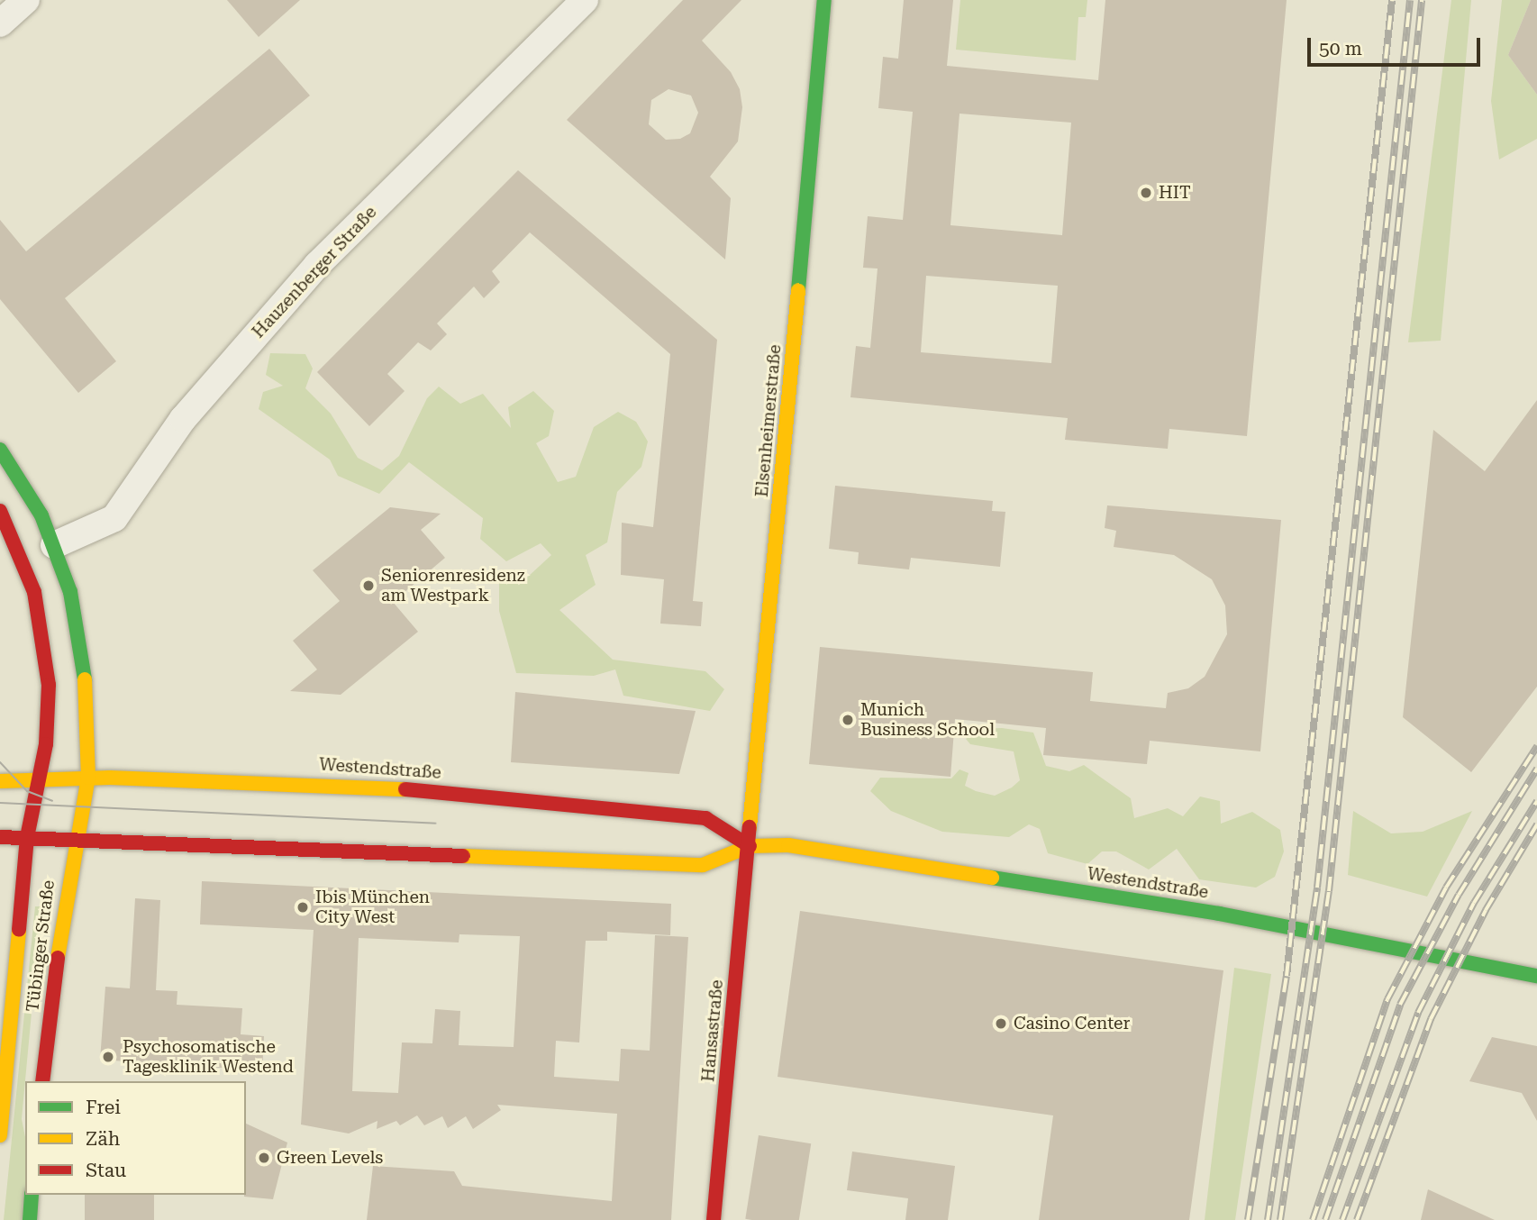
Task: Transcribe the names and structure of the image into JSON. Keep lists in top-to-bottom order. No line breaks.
{"streets":{"main road":["Elsenheimerstraße","Westendstraße","Tübinger Straße","Hansastraße"],"street":["Hauzenberger Straße"]},"crossings":[["Hauzenberger Straße","Tübinger Straße"],["Elsenheimerstraße","Westendstraße"],["Elsenheimerstraße","Hansastraße"],["Westendstraße","Tübinger Straße"],["Westendstraße","Hansastraße"]],"places":["HIT","Seniorenresidenz am Westpark","Munich Business School","Ibis München City West","Casino Center","Psychosomatische Tagesklinik Westend","Green Levels"],"legend":["Frei","Zäh","Stau"],"scale_bar":"50 m"}
